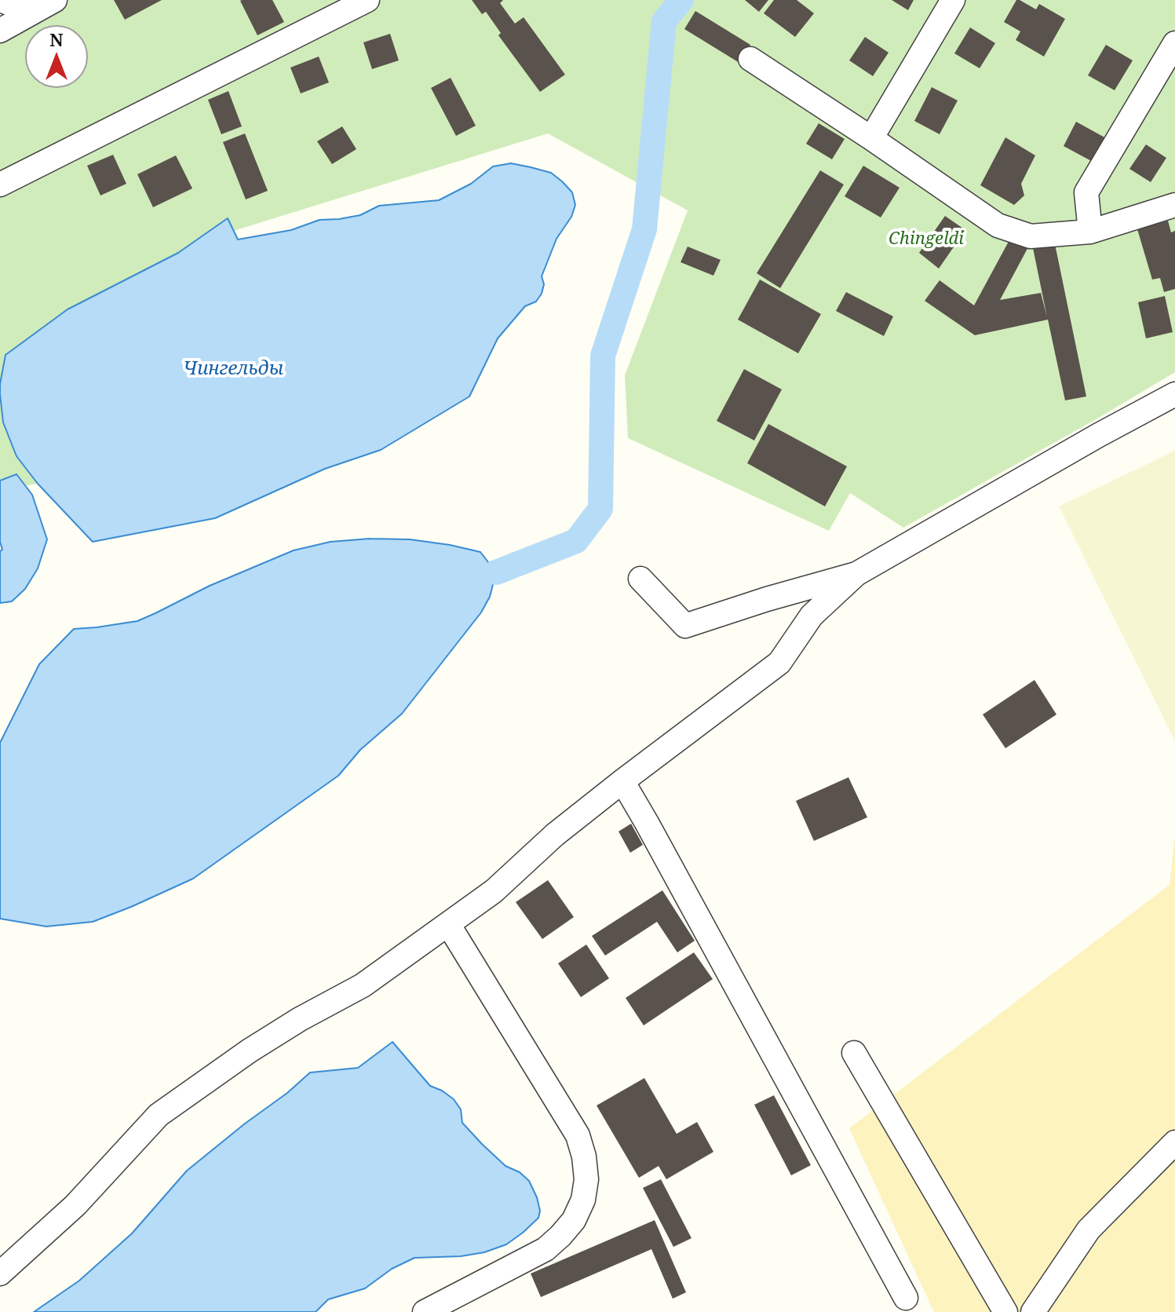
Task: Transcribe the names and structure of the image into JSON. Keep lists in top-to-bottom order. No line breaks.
{"water":["Чингельды"],"parks":["Chingeldi"],"north":"top"}
